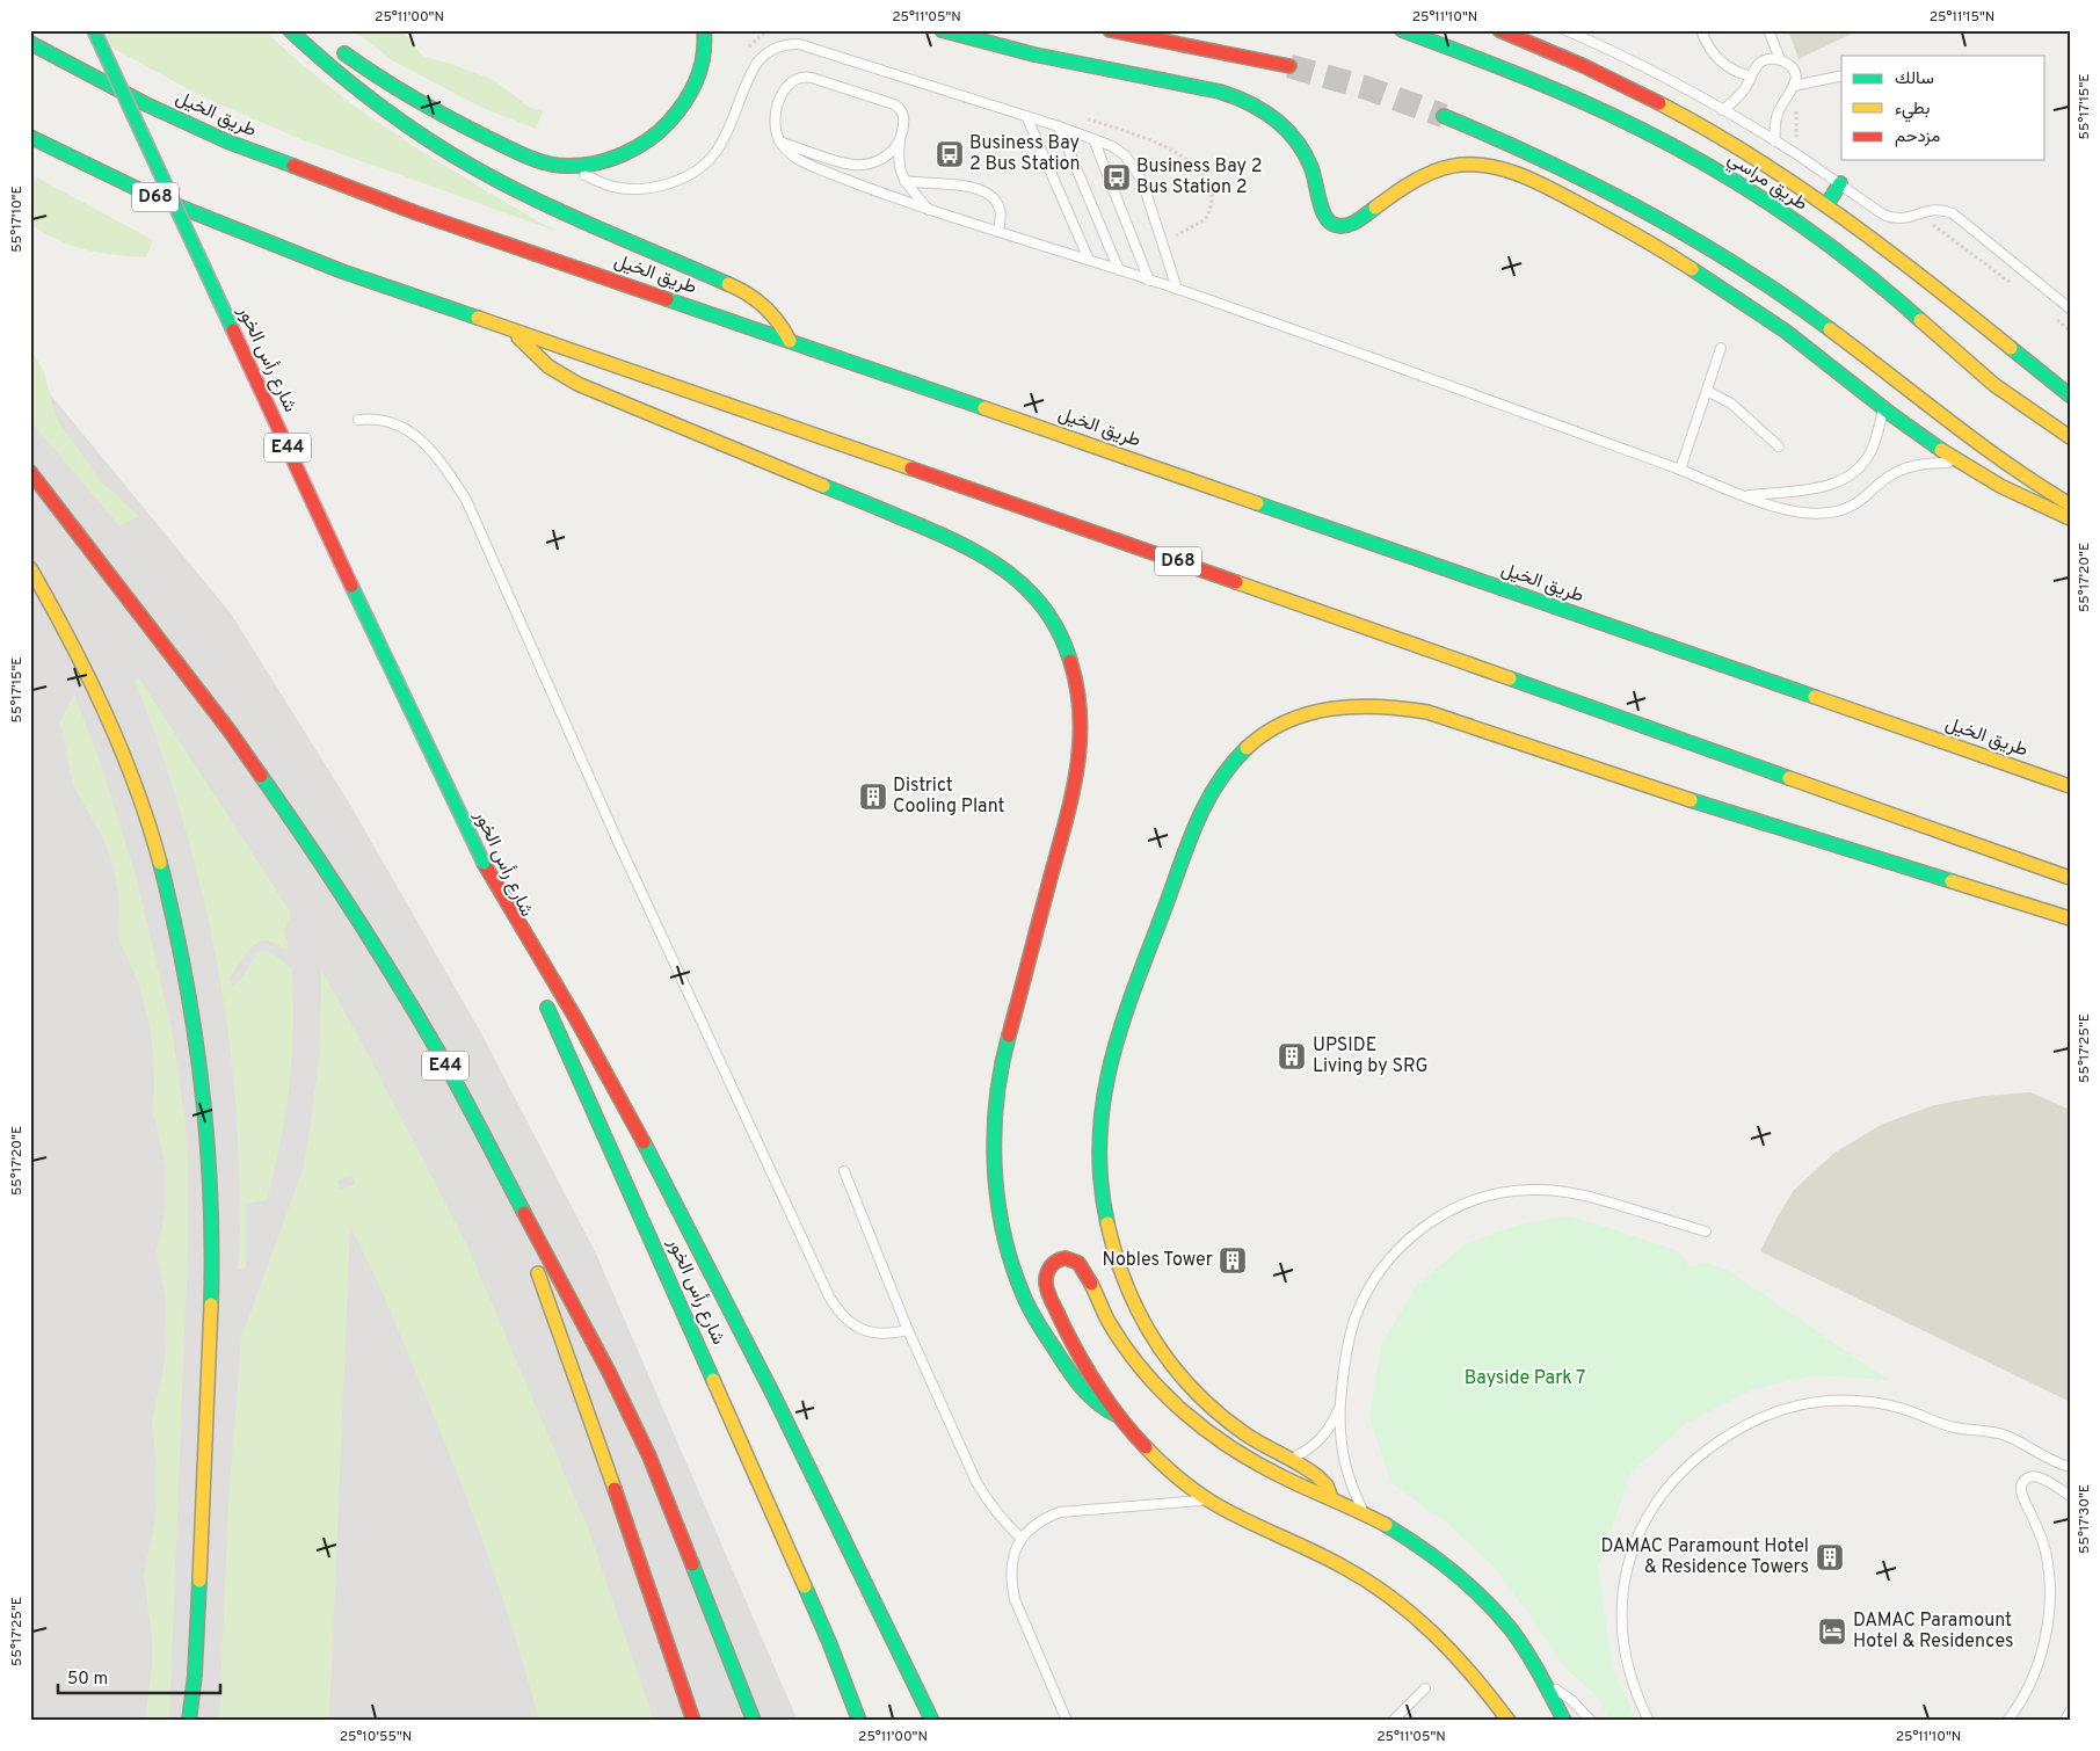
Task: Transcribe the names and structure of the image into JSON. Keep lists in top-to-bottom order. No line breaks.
{"streets":{"main road":["طريق الخيل","طريق مراسي","D68","شارع رأس الخور","E44"]},"parks":["Bayside Park 7"],"places":{"bus stop":["Business Bay 2 Bus Station","Business Bay 2 Bus Station 2"],"building":["District Cooling Plant","UPSIDE Living by SRG","Nobles Tower","DAMAC Paramount Hotel & Residence Towers"],"hotel":["DAMAC Paramount Hotel & Residences"]},"legend":["سالك","بطيء","مزدحم"],"scale_bar":"50 m","coordinates":["25°11'00\"N","25°11'05\"N","25°11'10\"N","25°11'15\"N","55°17'15\"E","55°17'10\"E","55°17'20\"E","55°17'25\"E","55°17'30\"E","25°10'55\"N"]}
